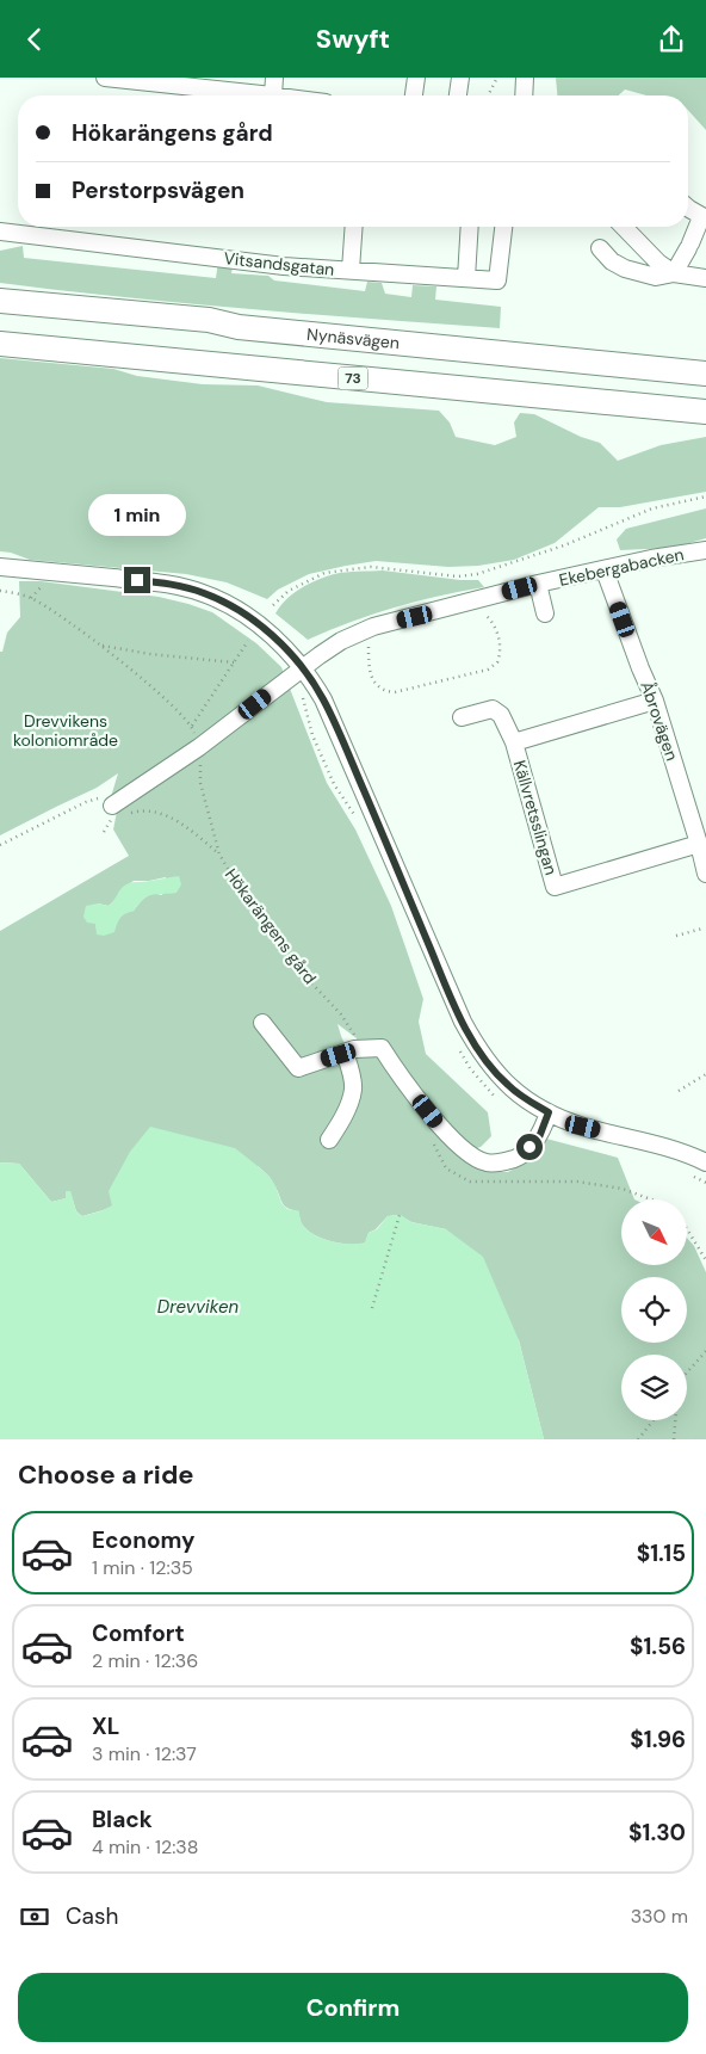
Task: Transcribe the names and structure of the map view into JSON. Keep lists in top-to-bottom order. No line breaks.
{"streets":{"highway":["Nynäsvägen","73"],"street":["Vitsandsgatan","Ekebergabacken","Åbrovägen","Källvretsslingan"],"path":["Hökarängens gård"]},"crossings":[["Ekebergabacken","Åbrovägen"],["Ekebergabacken","Hökarängens gård"],["Åbrovägen","Källvretsslingan"]],"water":["Drevviken"],"parks":["Drevvikens koloniområde"],"north":"bottom right","page":{"header":"Swyft","banner":["Hökarängens gård","Perstorpsvägen"],"bubble":"1 min","heading":"Choose a ride","list":[{"name":"Economy","note":"1 min · 12:35","value":"$1.15"},{"name":"Comfort","note":"2 min · 12:36","value":"$1.56"},{"name":"XL","note":"3 min · 12:37","value":"$1.96"},{"name":"Black","note":"4 min · 12:38","value":"$1.30"}],"pay":["Cash","330 m"],"buttons":"Confirm"}}
